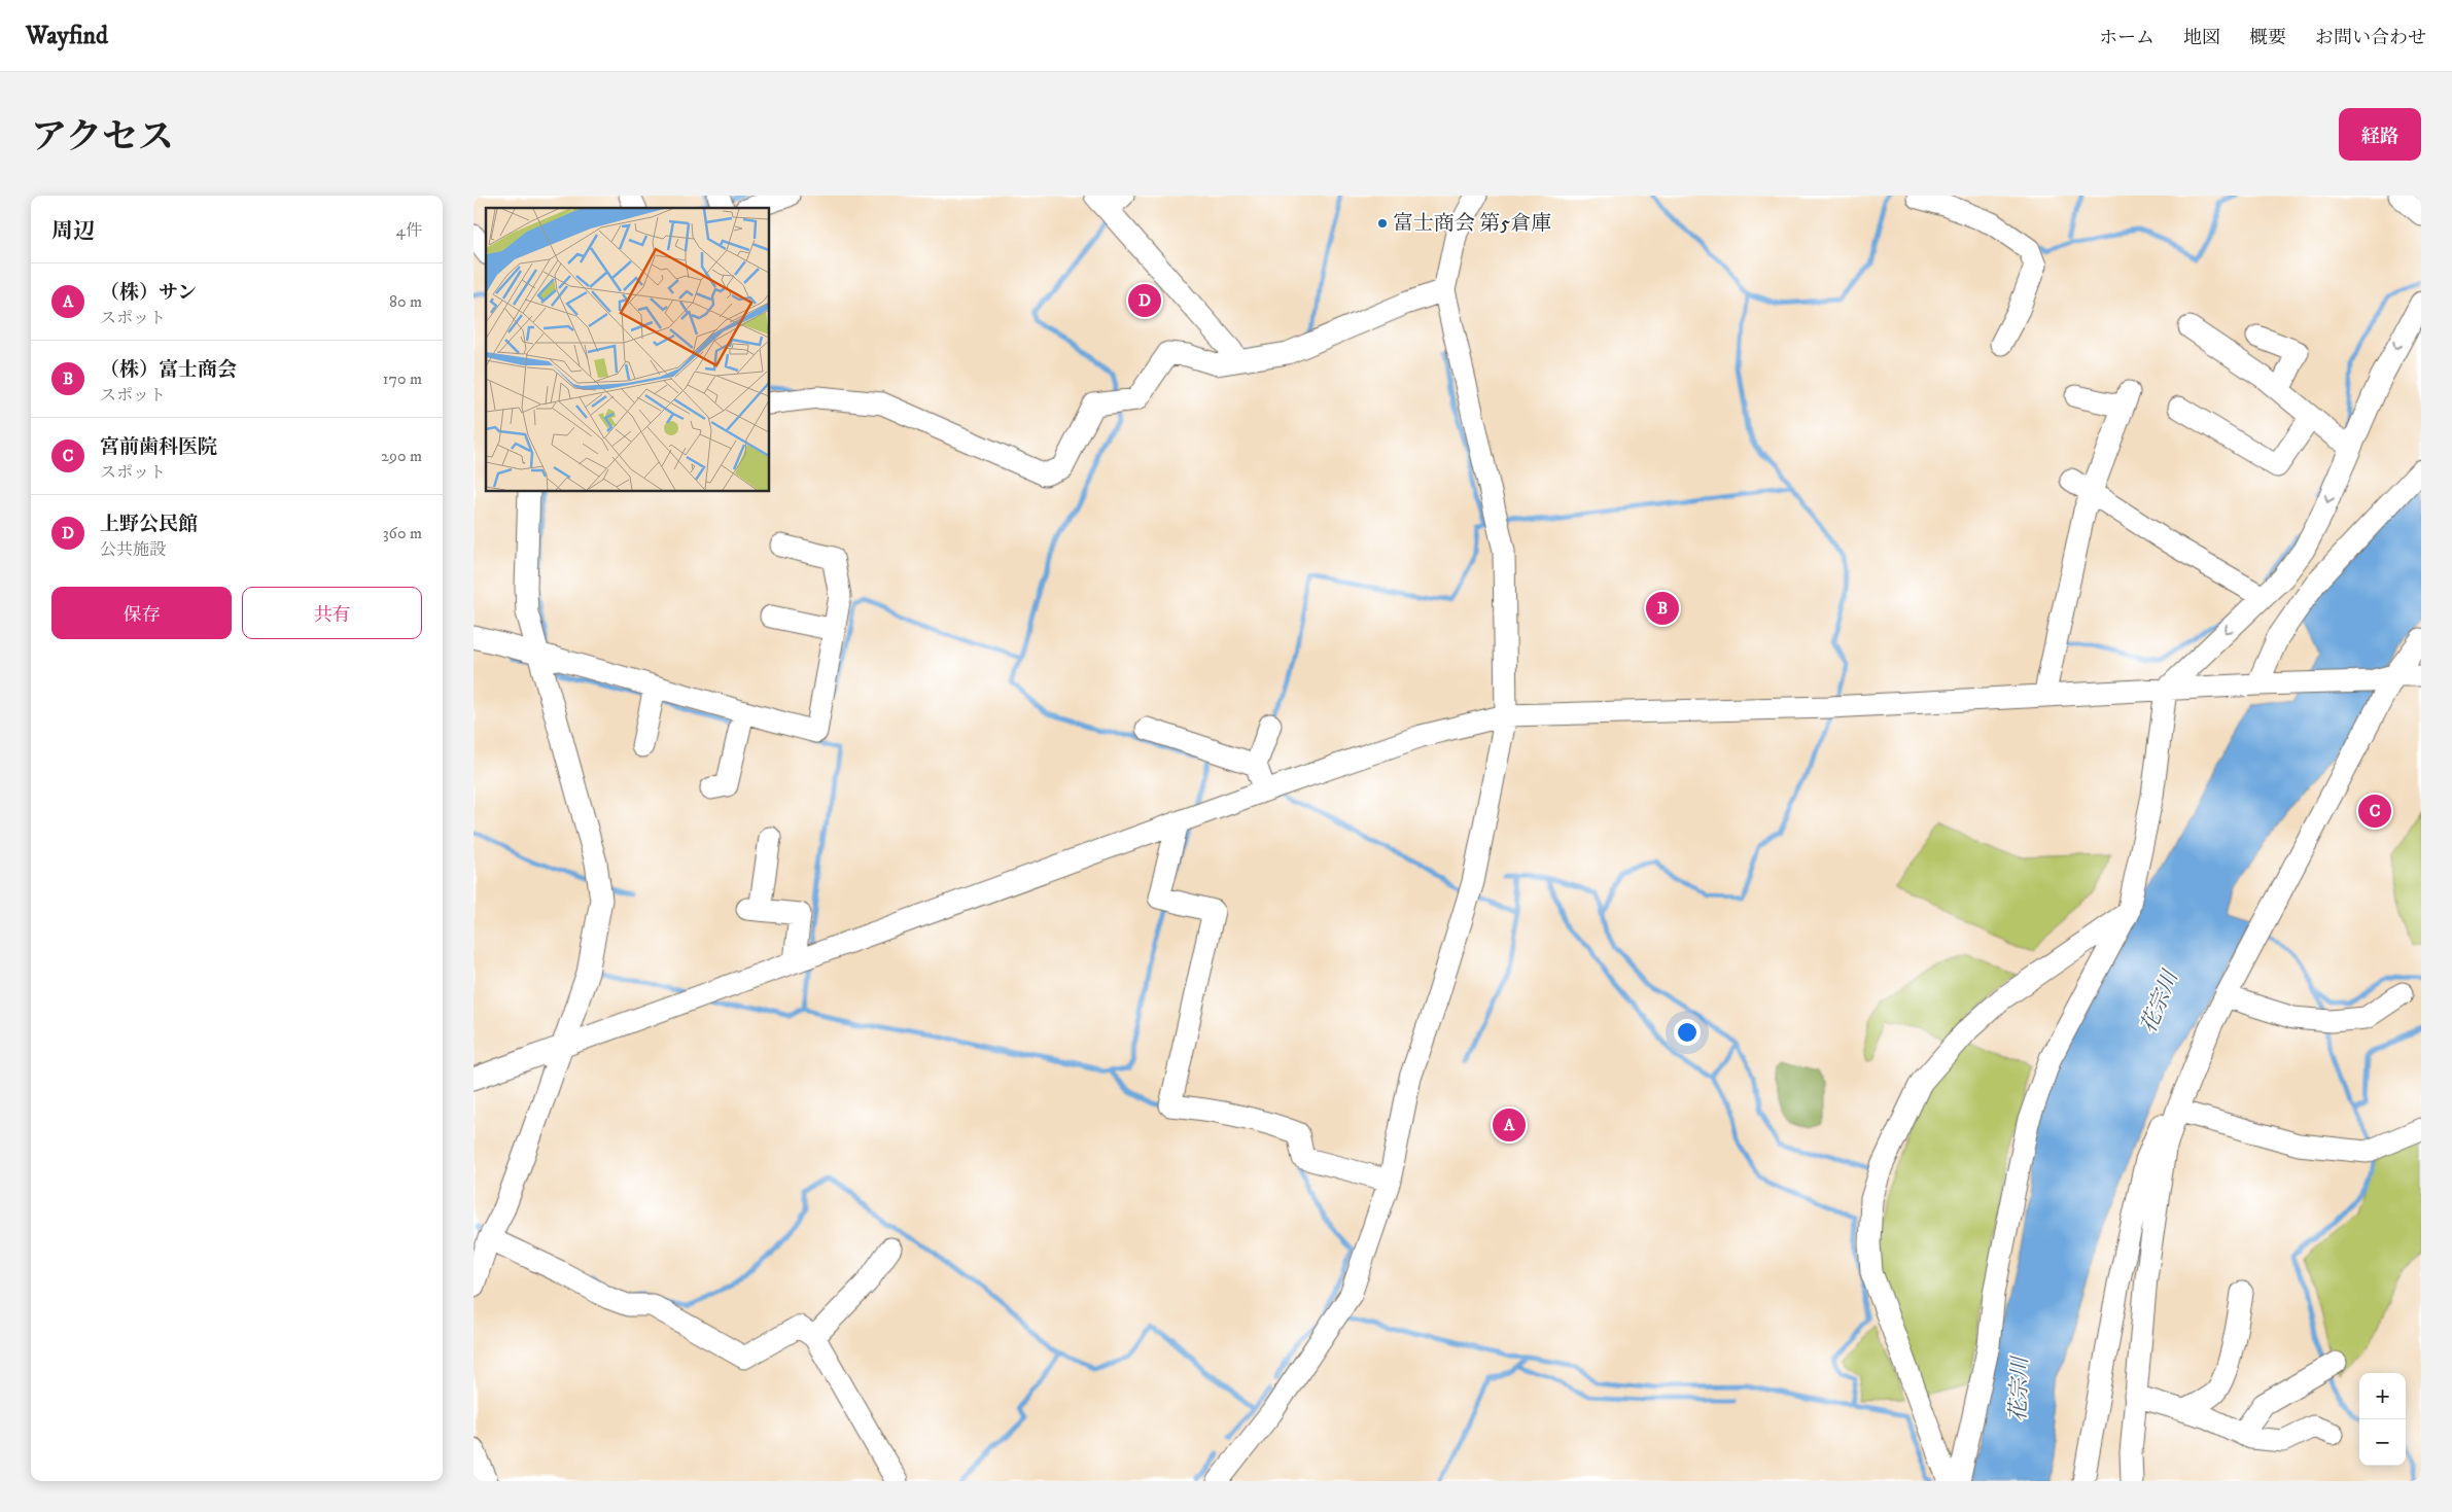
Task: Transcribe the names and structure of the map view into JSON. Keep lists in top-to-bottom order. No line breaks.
{"water":["花宗川"],"places":["富士商会 第5倉庫"],"page":{"header":"Wayfind","nav":["ホーム","地図","概要","お問い合わせ"],"title":"アクセス","buttons":["経路",["保存","共有"]],"heading":["周辺","4件"],"list":[{"mark":"A","name":"（株）サン","note":"スポット","value":"80 m"},{"mark":"B","name":"（株）富士商会","note":"スポット","value":"170 m"},{"mark":"C","name":"宮前歯科医院","note":"スポット","value":"290 m"},{"mark":"D","name":"上野公民館","note":"公共施設","value":"360 m"}],"pins":["D","B","C","A"],"map_buttons":["+","−"]}}
